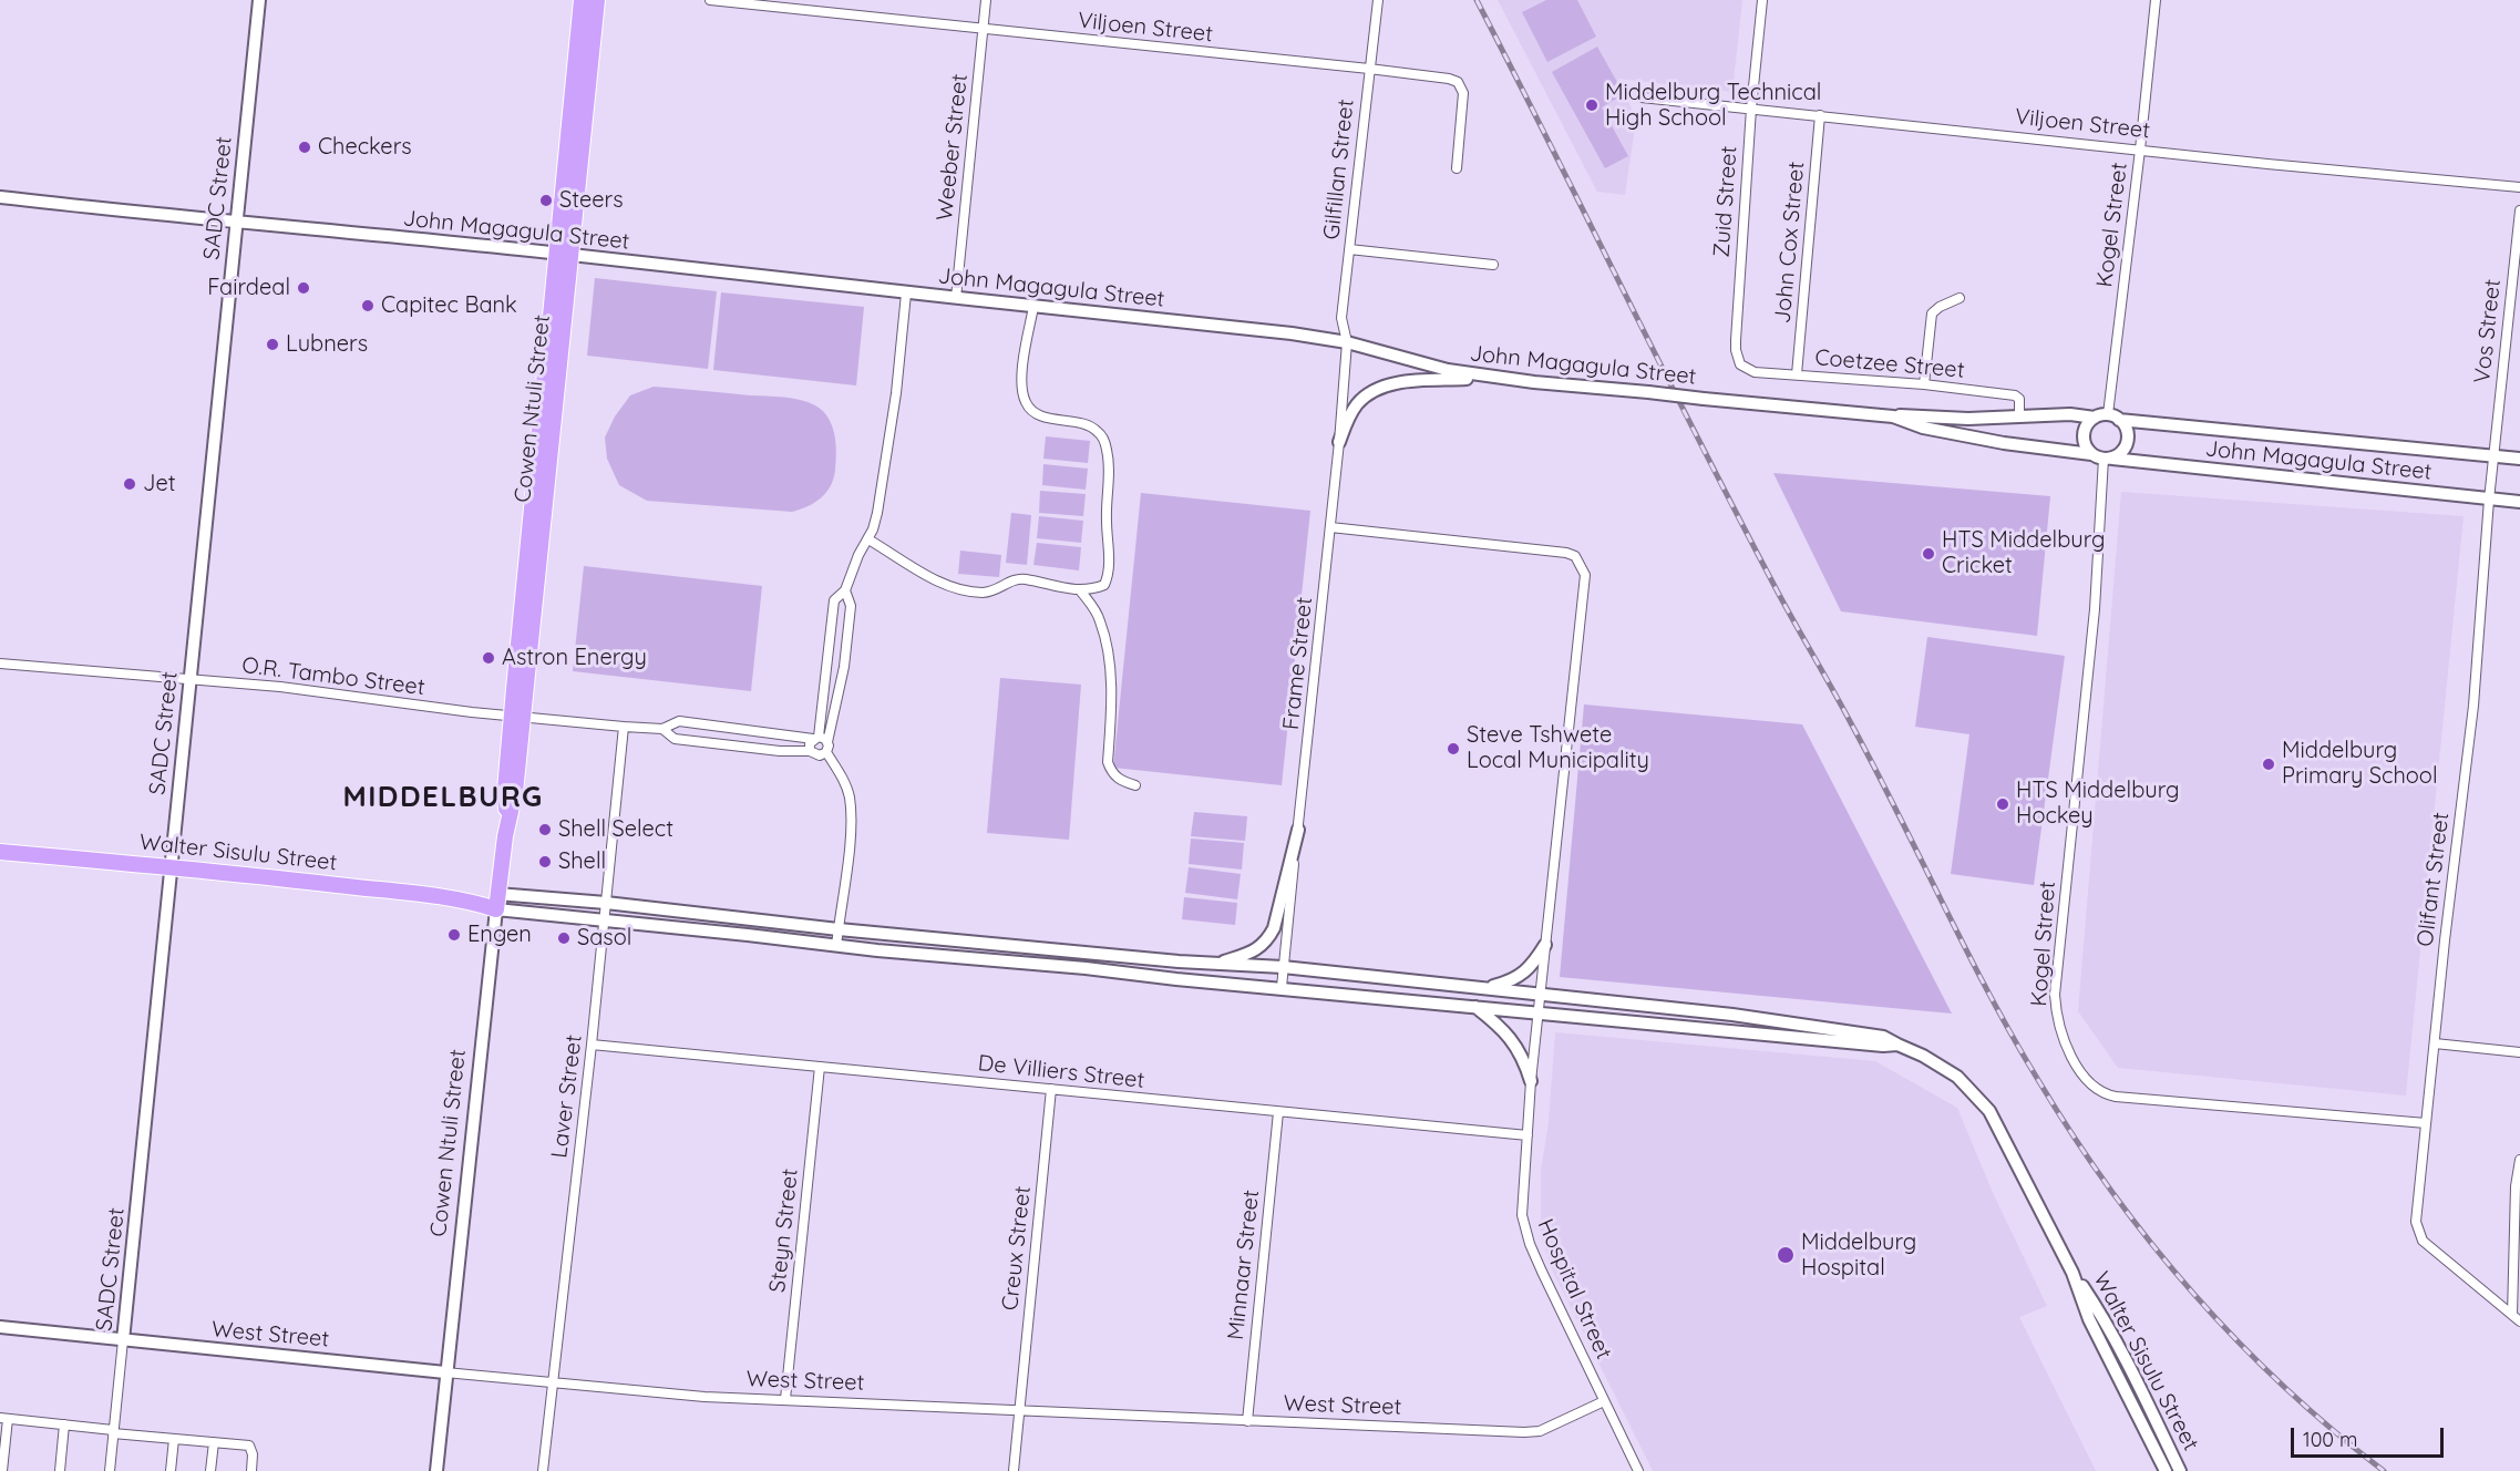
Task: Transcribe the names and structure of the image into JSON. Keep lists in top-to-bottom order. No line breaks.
{"streets":{"highway":["Cowen Ntuli Street","Walter Sisulu Street"],"main road":["SADC Street","John Magagula Street","West Street"],"street":["Viljoen Street","Weeber Street","Gilfillan Street","Zuid Street","Kogel Street","John Cox Street","Vos Street","Coetzee Street","Frame Street","O.R. Tambo Street","Olifant Street","De Villiers Street","Laver Street","Steyn Street","Creux Street","Minnaar Street","Hospital Street"]},"crossings":[["Viljoen Street","Weeber Street"],["Viljoen Street","Gilfillan Street"],["Viljoen Street","Zuid Street"],["Viljoen Street","Kogel Street"],["Viljoen Street","John Cox Street"],["Weeber Street","John Magagula Street"],["Gilfillan Street","John Magagula Street"],["Gilfillan Street","Frame Street"],["SADC Street","John Magagula Street"],["SADC Street","O.R. Tambo Street"],["SADC Street","Walter Sisulu Street"],["SADC Street","West Street"],["Zuid Street","Coetzee Street"],["Kogel Street","John Magagula Street"],["Kogel Street","Olifant Street"],["John Magagula Street","Vos Street"],["John Magagula Street","Cowen Ntuli Street"],["John Magagula Street","Frame Street"],["John Magagula Street","Olifant Street"],["John Cox Street","Coetzee Street"],["Vos Street","Olifant Street"],["Cowen Ntuli Street","O.R. Tambo Street"],["Cowen Ntuli Street","Walter Sisulu Street"],["Cowen Ntuli Street","West Street"],["Frame Street","Walter Sisulu Street"],["Frame Street","Hospital Street"],["O.R. Tambo Street","Laver Street"],["Walter Sisulu Street","Laver Street"],["Walter Sisulu Street","Hospital Street"],["De Villiers Street","Laver Street"],["De Villiers Street","Steyn Street"],["De Villiers Street","Creux Street"],["De Villiers Street","Minnaar Street"],["De Villiers Street","Hospital Street"],["Laver Street","West Street"],["Steyn Street","West Street"],["Creux Street","West Street"],["Minnaar Street","West Street"],["Hospital Street","West Street"]],"districts":["MIDDELBURG"],"places":["Middelburg Technical High School","Checkers","Steers","Fairdeal","Capitec Bank","Lubners","Jet","HTS Middelburg Cricket","Astron Energy","Steve Tshwete Local Municipality","Middelburg Primary School","HTS Middelburg Hockey","Shell Select","Shell","Engen","Sasol","Middelburg Hospital"],"scale_bar":"100 m"}
